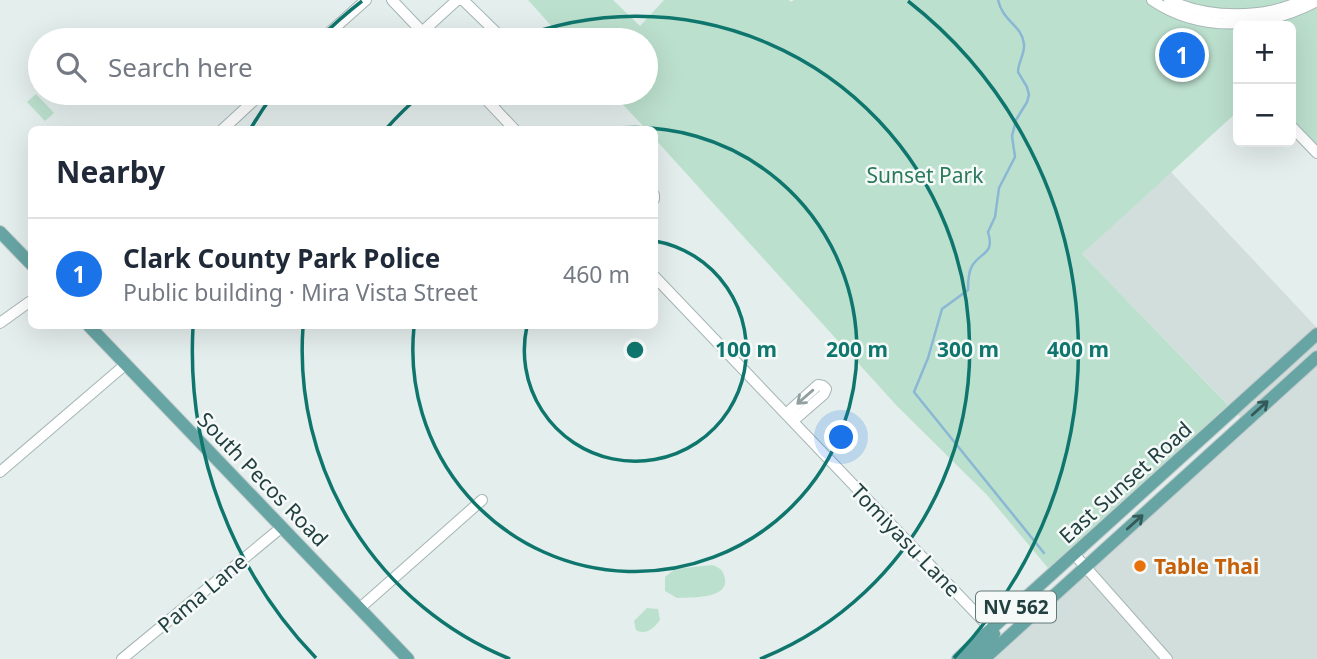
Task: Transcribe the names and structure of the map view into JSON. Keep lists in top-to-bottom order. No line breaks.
{"streets":{"main road":["South Pecos Road","East Sunset Road","NV 562"],"street":["Tomiyasu Lane","Pama Lane"]},"crossings":[["South Pecos Road","Pama Lane"],["East Sunset Road","Tomiyasu Lane"]],"parks":["Sunset Park"],"places":["Table Thai"],"page":{"map_buttons":["+","−"],"pins":"1","search":"Search here","heading":"Nearby","list":[{"mark":"1","name":"Clark County Park Police","note":"Public building · Mira Vista Street","value":"460 m"}]},"rings":["100 m","200 m","300 m","400 m"]}
